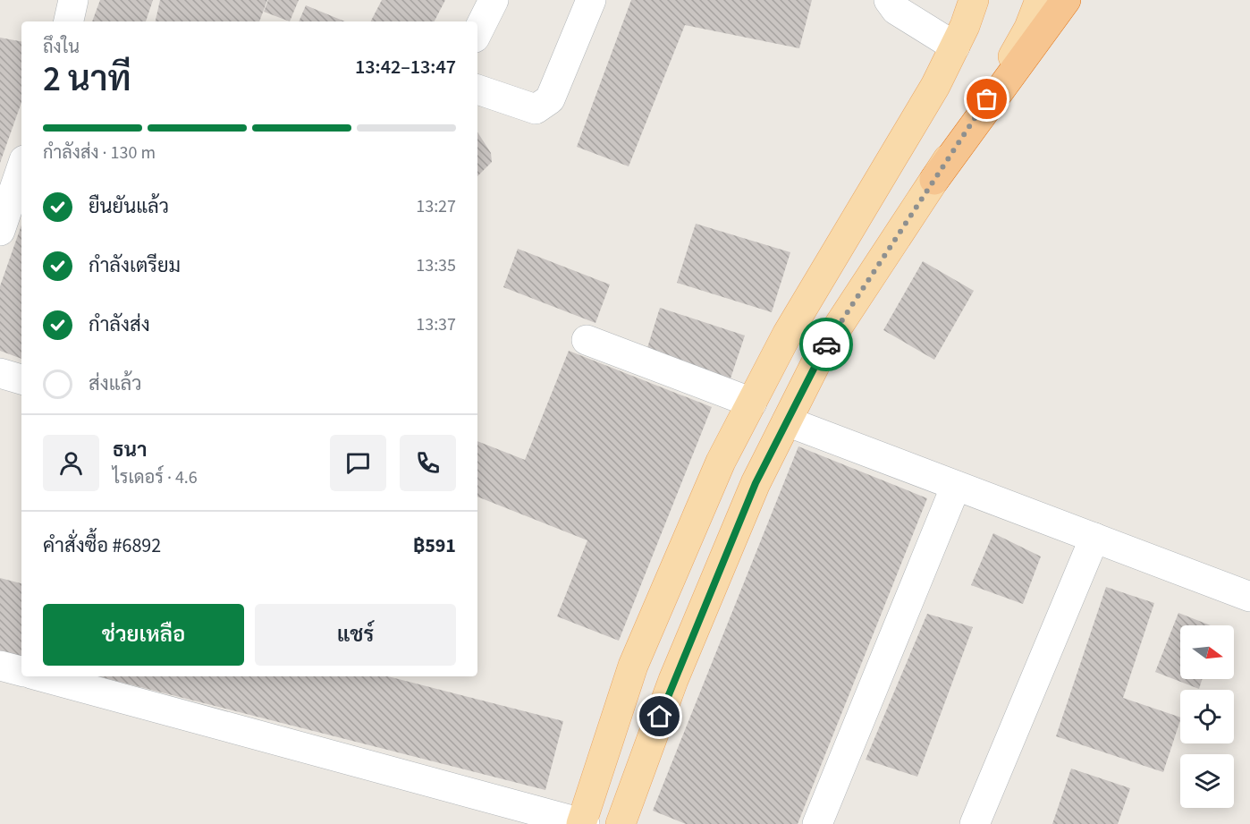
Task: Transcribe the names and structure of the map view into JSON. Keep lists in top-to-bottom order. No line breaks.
{"north":"right","page":{"heading":["2 นาที","ถึงใน","13:42–13:47"],"panel":["ธนา","ไรเดอร์ · 4.6","คำสั่งซื้อ #6892","฿591"],"bar":"กำลังส่ง · 130 m","list":[["ยืนยันแล้ว","13:27"],["กำลังเตรียม","13:35"],["กำลังส่ง","13:37"],"ส่งแล้ว"],"buttons":["ช่วยเหลือ","แชร์"]}}
